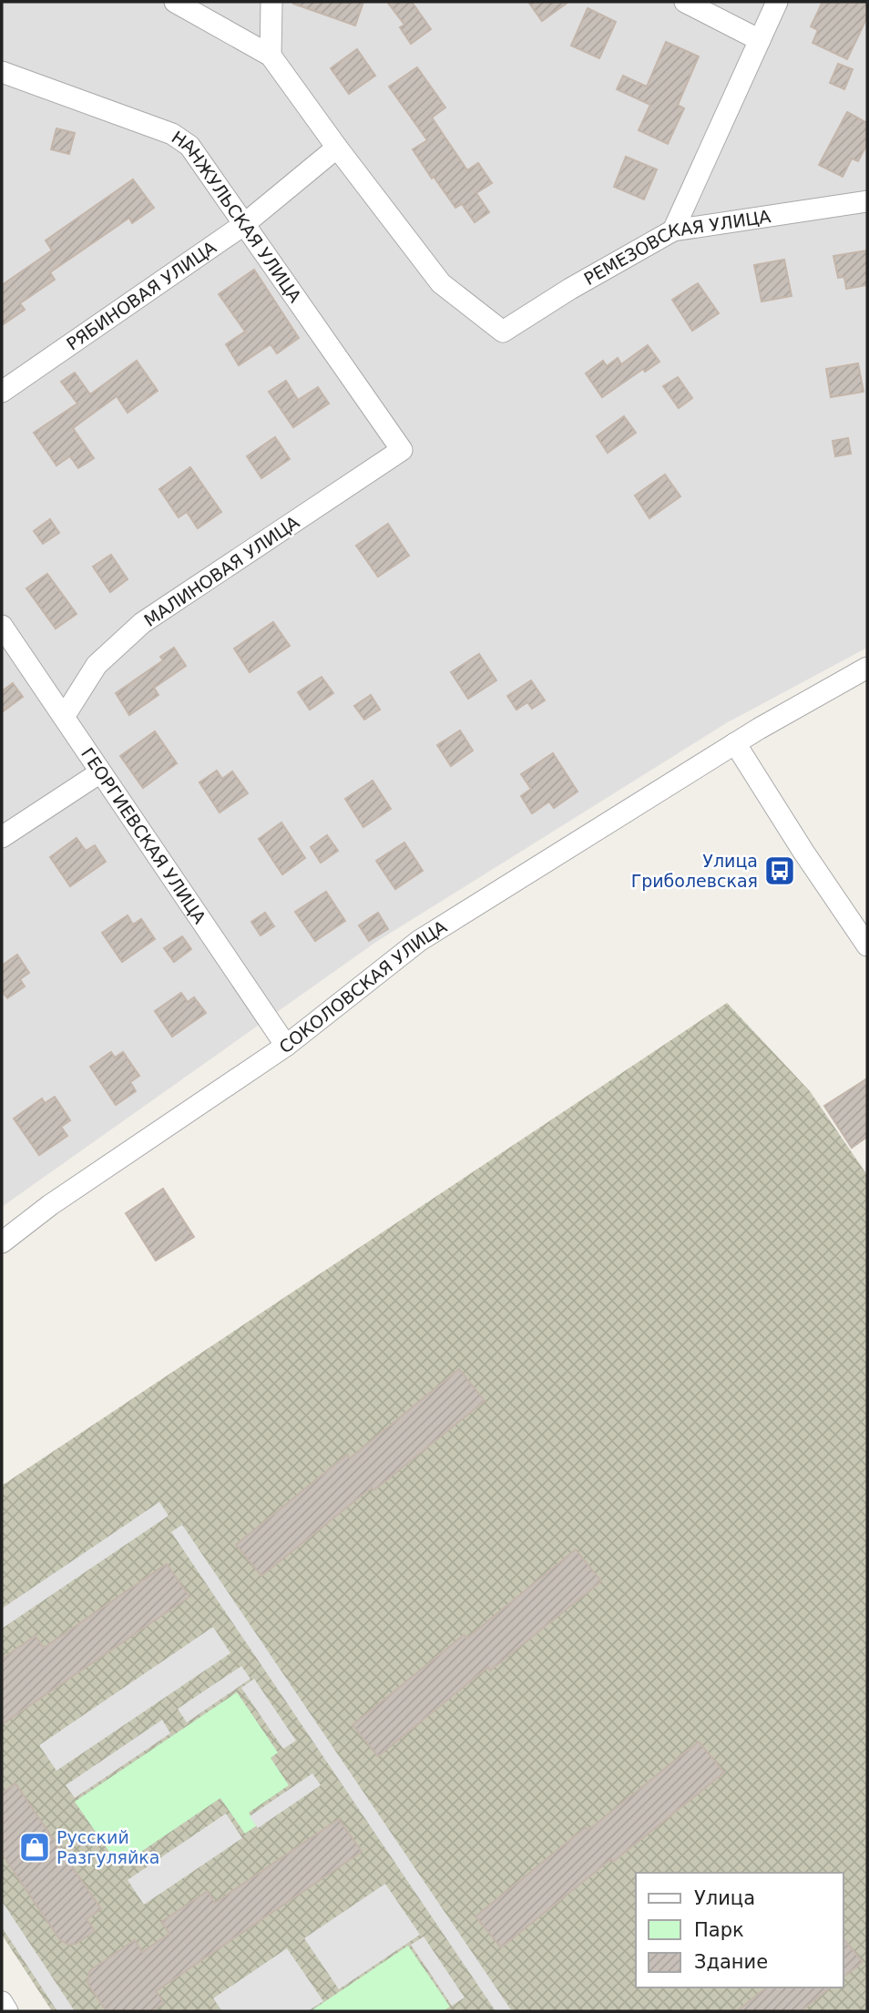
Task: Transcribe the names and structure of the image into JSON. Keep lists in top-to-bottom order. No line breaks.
{"streets":{"street":["НАНЖУЛЬСКАЯ УЛИЦА","РЕМЕЗОВСКАЯ УЛИЦА","РЯБИНОВАЯ УЛИЦА","МАЛИНОВАЯ УЛИЦА","ГЕОРГИЕВСКАЯ УЛИЦА","СОКОЛОВСКАЯ УЛИЦА"]},"crossings":[["НАНЖУЛЬСКАЯ УЛИЦА","РЯБИНОВАЯ УЛИЦА"],["НАНЖУЛЬСКАЯ УЛИЦА","МАЛИНОВАЯ УЛИЦА"],["РЕМЕЗОВСКАЯ УЛИЦА","РЯБИНОВАЯ УЛИЦА"],["МАЛИНОВАЯ УЛИЦА","ГЕОРГИЕВСКАЯ УЛИЦА"],["ГЕОРГИЕВСКАЯ УЛИЦА","СОКОЛОВСКАЯ УЛИЦА"]],"places":{"bus stop":["Улица Гриболевская"],"shop":["Русский Разгуляйка"]},"legend":["Улица","Парк","Здание"]}
